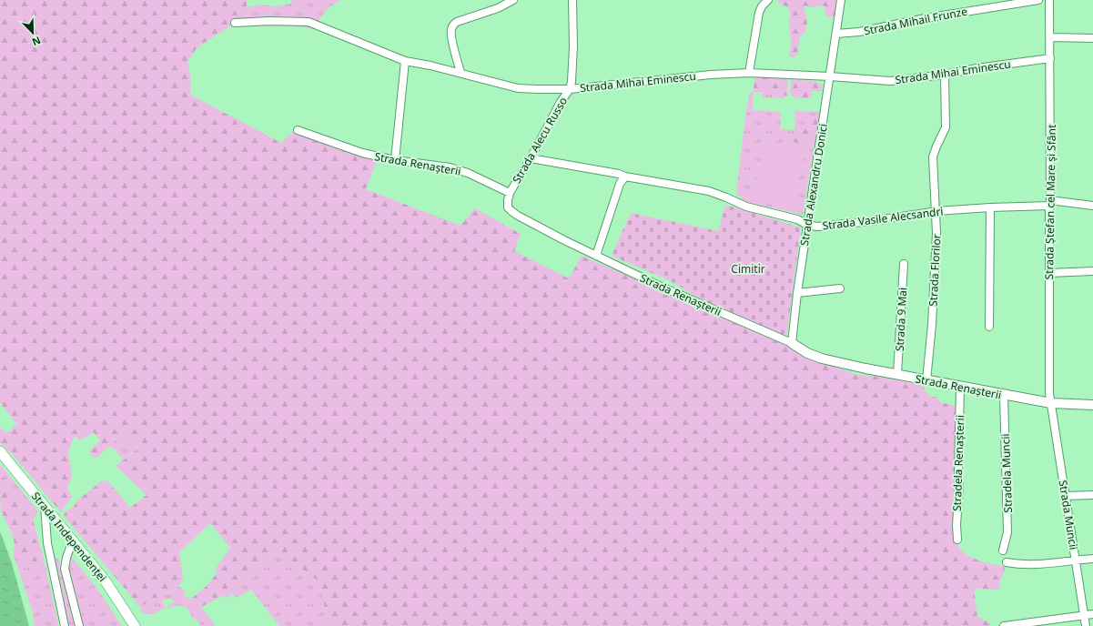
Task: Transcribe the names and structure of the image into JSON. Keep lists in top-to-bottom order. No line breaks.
{"streets":{"main road":["Strada Independenței"],"street":["Strada Mihail Frunze","Strada Mihai Eminescu","Strada Alecu Russo","Strada Renașterii","Strada Alexandru Donici","Strada Ștefan cel Mare și Sfânt","Strada Vasile Alecsandri","Strada Florilor","Strada 9 Mai","Stradela Renașterii","Stradela Muncii","Strada Muncii"]},"crossings":[["Strada Mihail Frunze","Strada Alexandru Donici"],["Strada Mihai Eminescu","Strada Alecu Russo"],["Strada Mihai Eminescu","Strada Alexandru Donici"],["Strada Mihai Eminescu","Strada Ștefan cel Mare și Sfânt"],["Strada Mihai Eminescu","Strada Florilor"],["Strada Alecu Russo","Strada Renașterii"],["Strada Alecu Russo","Strada Vasile Alecsandri"],["Strada Renașterii","Strada Alexandru Donici"],["Strada Renașterii","Strada Ștefan cel Mare și Sfânt"],["Strada Renașterii","Strada Florilor"],["Strada Renașterii","Strada 9 Mai"],["Strada Renașterii","Stradela Renașterii"],["Strada Renașterii","Stradela Muncii"],["Strada Renașterii","Strada Muncii"],["Strada Alexandru Donici","Strada Vasile Alecsandri"],["Strada Ștefan cel Mare și Sfânt","Strada Vasile Alecsandri"],["Strada Ștefan cel Mare și Sfânt","Strada Muncii"],["Strada Vasile Alecsandri","Strada Florilor"]],"parks":["Cimitir"],"north":"bottom right"}
